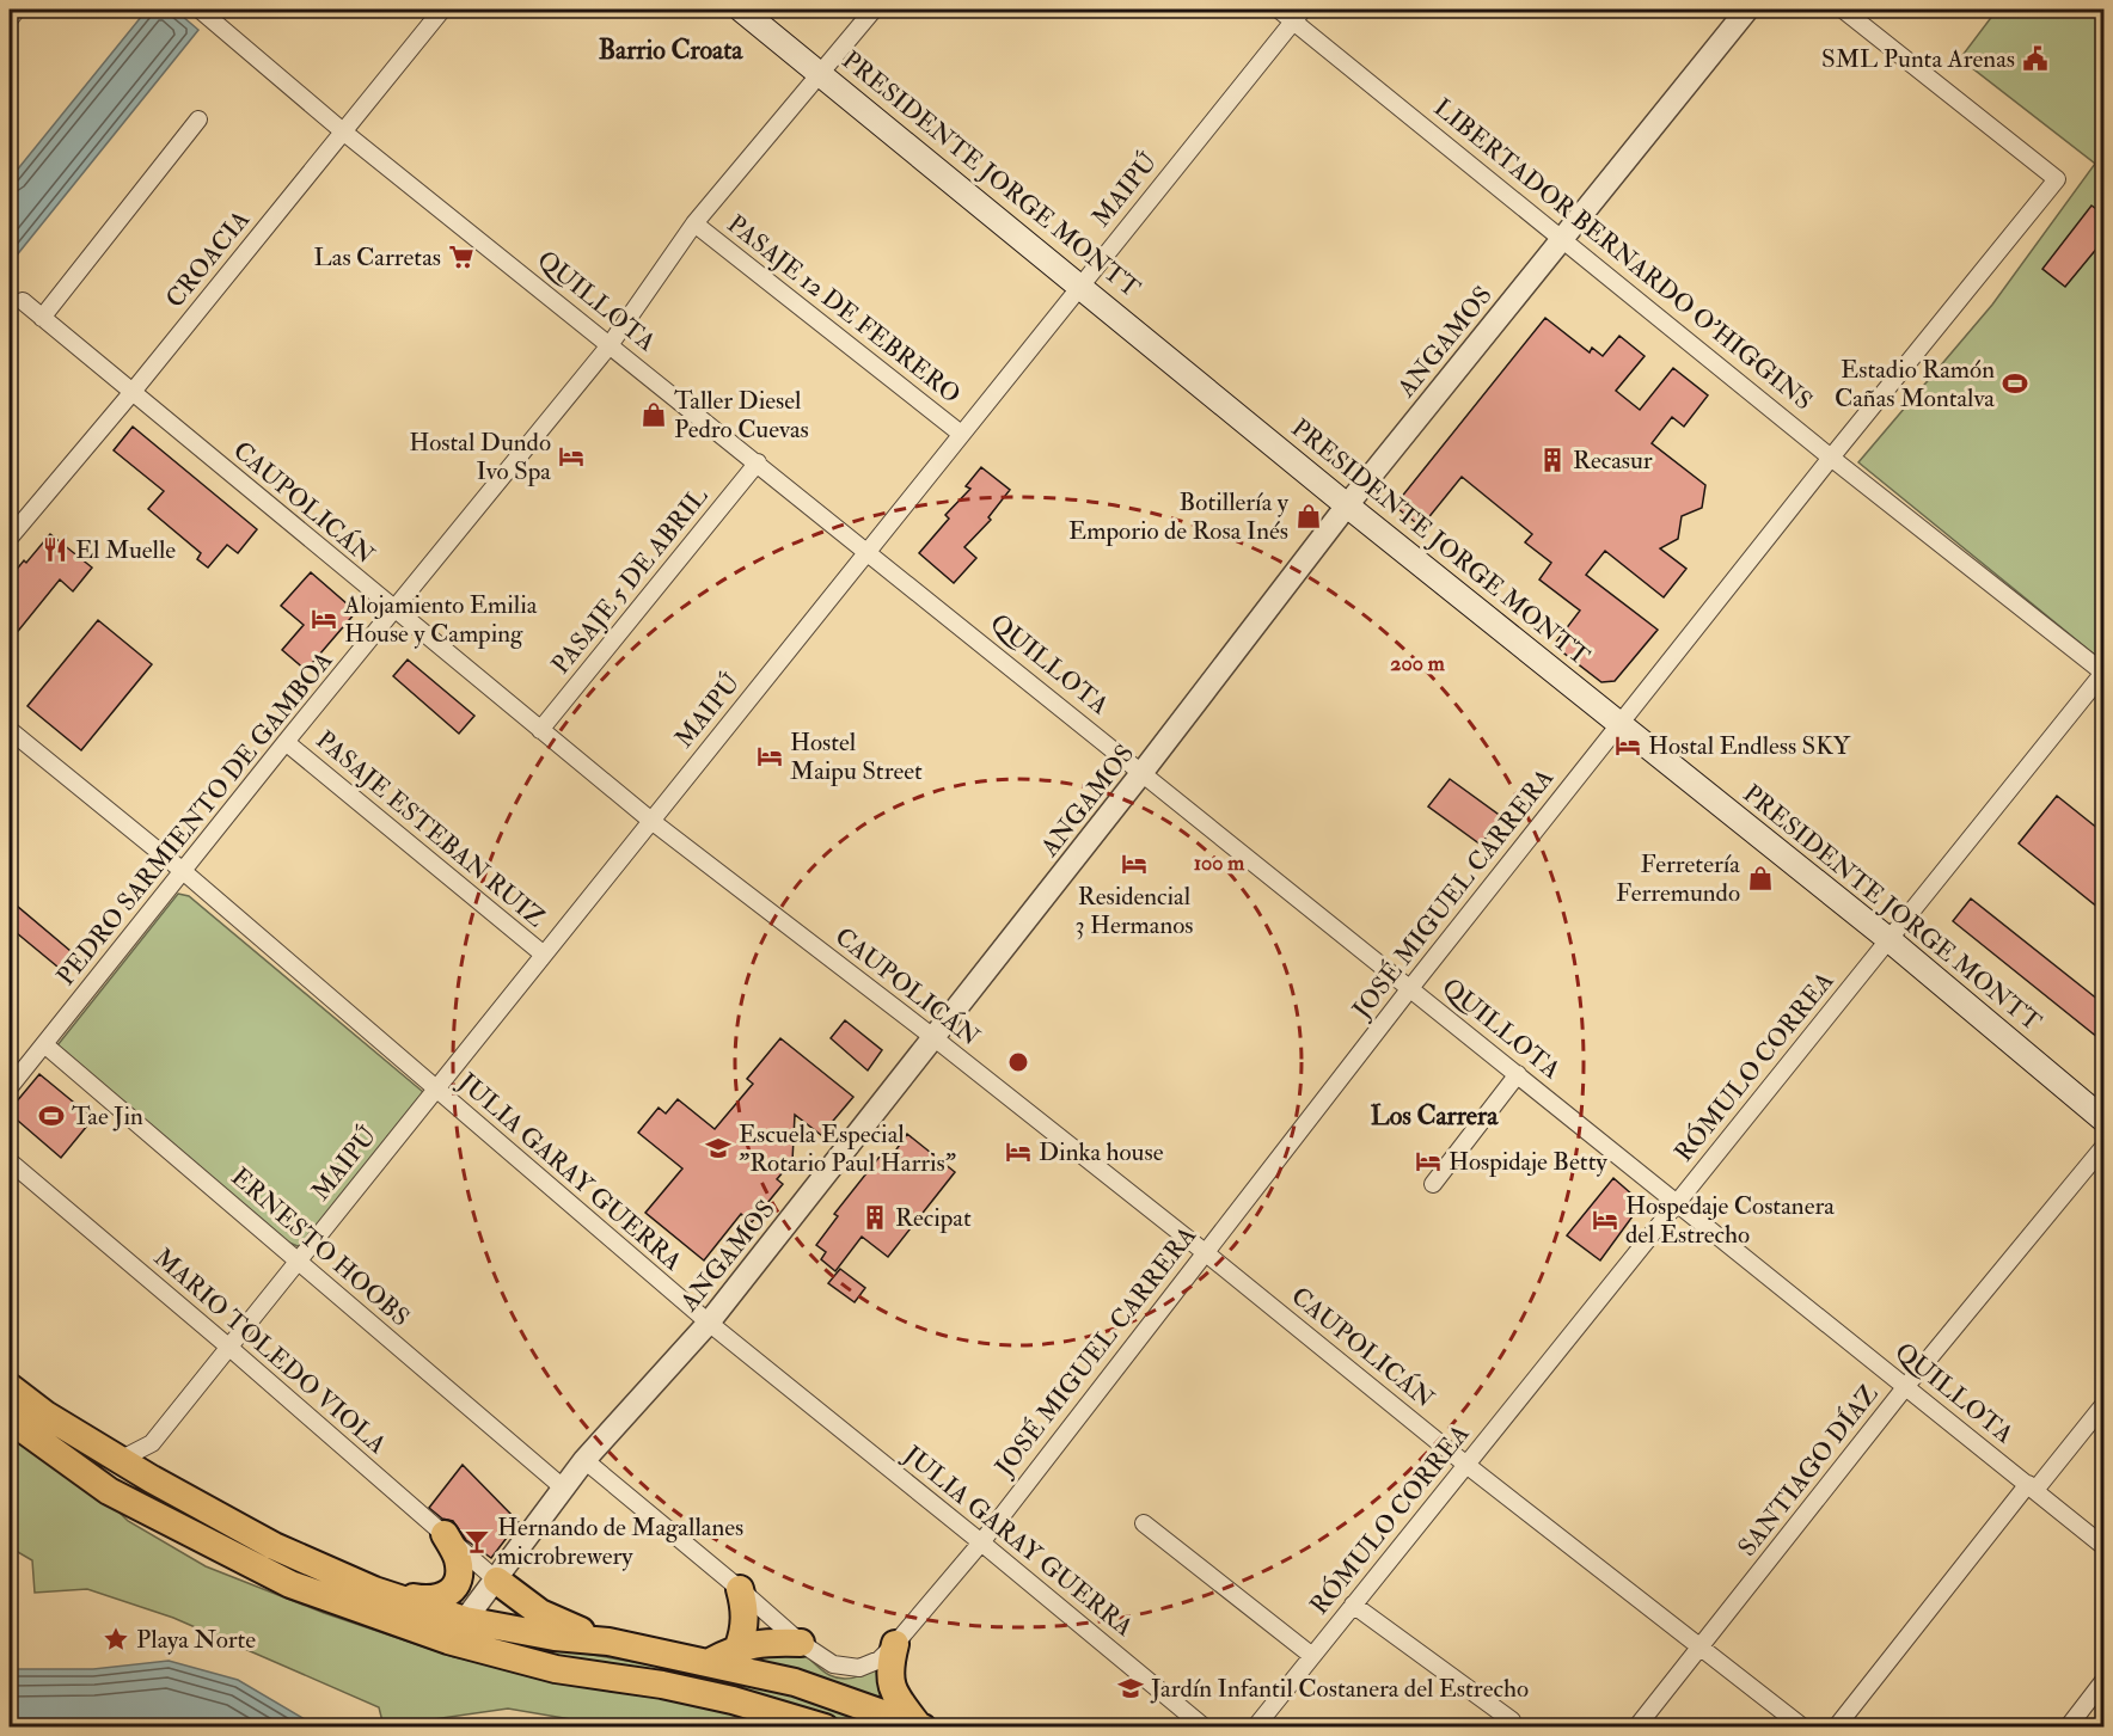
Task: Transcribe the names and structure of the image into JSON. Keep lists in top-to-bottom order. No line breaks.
{"streets":{"main road":["PRESIDENTE JORGE MONTT"],"street":["MAIPÚ","LIBERTADOR BERNARDO O'HIGGINS","CROACIA","QUILLOTA","PASAJE 12 DE FEBRERO","ANGAMOS","CAUPOLICÁN","PASAJE 5 DE ABRIL","PEDRO SARMIENTO DE GAMBOA","PASAJE ESTEBAN RUIZ","JOSÉ MIGUEL CARRERA","RÓMULO CORREA","JULIA GARAY GUERRA","ERNESTO HOOBS","MARIO TOLEDO VIOLA","SANTIAGO DÍAZ"]},"crossings":[["PRESIDENTE JORGE MONTT","MAIPÚ"],["PRESIDENTE JORGE MONTT","ANGAMOS"],["PRESIDENTE JORGE MONTT","PEDRO SARMIENTO DE GAMBOA"],["PRESIDENTE JORGE MONTT","JOSÉ MIGUEL CARRERA"],["PRESIDENTE JORGE MONTT","RÓMULO CORREA"],["MAIPÚ","LIBERTADOR BERNARDO O'HIGGINS"],["MAIPÚ","QUILLOTA"],["MAIPÚ","PASAJE 12 DE FEBRERO"],["MAIPÚ","CAUPOLICÁN"],["MAIPÚ","PASAJE ESTEBAN RUIZ"],["MAIPÚ","JULIA GARAY GUERRA"],["MAIPÚ","ERNESTO HOOBS"],["MAIPÚ","MARIO TOLEDO VIOLA"],["LIBERTADOR BERNARDO O'HIGGINS","ANGAMOS"],["LIBERTADOR BERNARDO O'HIGGINS","JOSÉ MIGUEL CARRERA"],["LIBERTADOR BERNARDO O'HIGGINS","RÓMULO CORREA"],["CROACIA","QUILLOTA"],["CROACIA","CAUPOLICÁN"],["QUILLOTA","ANGAMOS"],["QUILLOTA","PASAJE 5 DE ABRIL"],["QUILLOTA","PEDRO SARMIENTO DE GAMBOA"],["QUILLOTA","JOSÉ MIGUEL CARRERA"],["QUILLOTA","RÓMULO CORREA"],["QUILLOTA","SANTIAGO DÍAZ"],["PASAJE 12 DE FEBRERO","PEDRO SARMIENTO DE GAMBOA"],["ANGAMOS","CAUPOLICÁN"],["ANGAMOS","JULIA GARAY GUERRA"],["ANGAMOS","ERNESTO HOOBS"],["ANGAMOS","MARIO TOLEDO VIOLA"],["CAUPOLICÁN","PASAJE 5 DE ABRIL"],["CAUPOLICÁN","PEDRO SARMIENTO DE GAMBOA"],["CAUPOLICÁN","JOSÉ MIGUEL CARRERA"],["CAUPOLICÁN","RÓMULO CORREA"],["CAUPOLICÁN","SANTIAGO DÍAZ"],["PEDRO SARMIENTO DE GAMBOA","PASAJE ESTEBAN RUIZ"],["PEDRO SARMIENTO DE GAMBOA","JULIA GARAY GUERRA"],["PEDRO SARMIENTO DE GAMBOA","ERNESTO HOOBS"],["JOSÉ MIGUEL CARRERA","JULIA GARAY GUERRA"]],"districts":["Barrio Croata","Los Carrera"],"places":{"public building":["SML Punta Arenas"],"supermarket":["Las Carretas"],"sports":["Estadio Ramón Cañas Montalva","Tae Jin"],"shop":["Taller Diesel Pedro Cuevas","Botillería y Emporio de Rosa Inés","Ferretería Ferremundo"],"hotel":["Hostal Dundo Ivo Spa","Alojamiento Emilia House y Camping","Hostal Endless SKY","Hostel Maipu Street","Residencial 3 Hermanos","Dinka house","Hospidaje Betty","Hospedaje Costanera del Estrecho"],"building":["Recasur","Recipat"],"restaurant":["El Muelle"],"school or university":["Escuela Especial \"Rotario Paul Harris\"","Jardín Infantil Costanera del Estrecho"],"bar":["Hernando de Magallanes microbrewery"],"place":["Playa Norte"]},"rings":["200 m","100 m"]}
